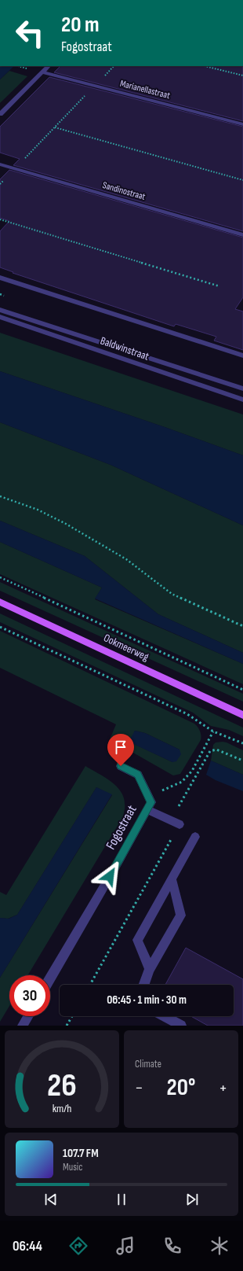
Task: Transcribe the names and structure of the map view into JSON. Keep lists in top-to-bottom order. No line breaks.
{"streets":{"main road":["Ookmeerweg"],"street":["Marianellastraat","Sandinostraat","Baldwinstraat","Fogostraat"]},"page":{"turn":["20 m","Fogostraat"],"limit":"30","trip":"06:45 · 1 min · 30 m","tile":"Climate","heat":["−","20°","+"],"song":["107.7 FM","Music"],"tabs":"06:44","gauge":["26","km/h"]}}
